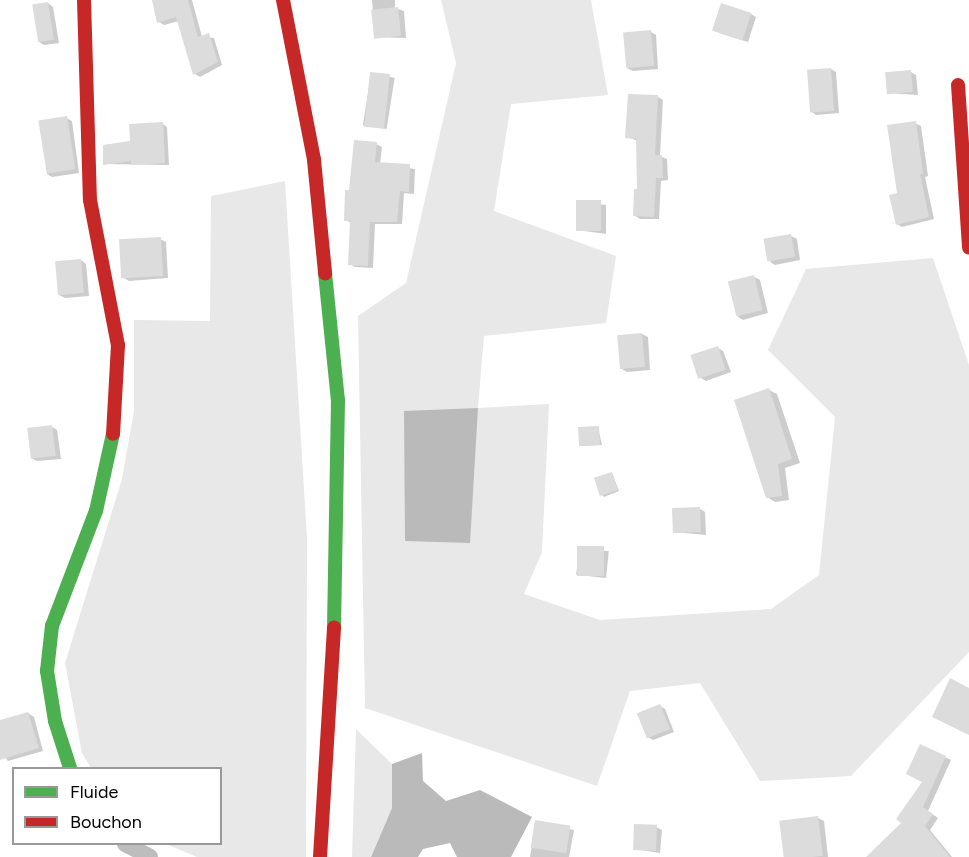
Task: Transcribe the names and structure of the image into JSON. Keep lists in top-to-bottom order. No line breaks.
{"legend":["Fluide","Bouchon"]}
